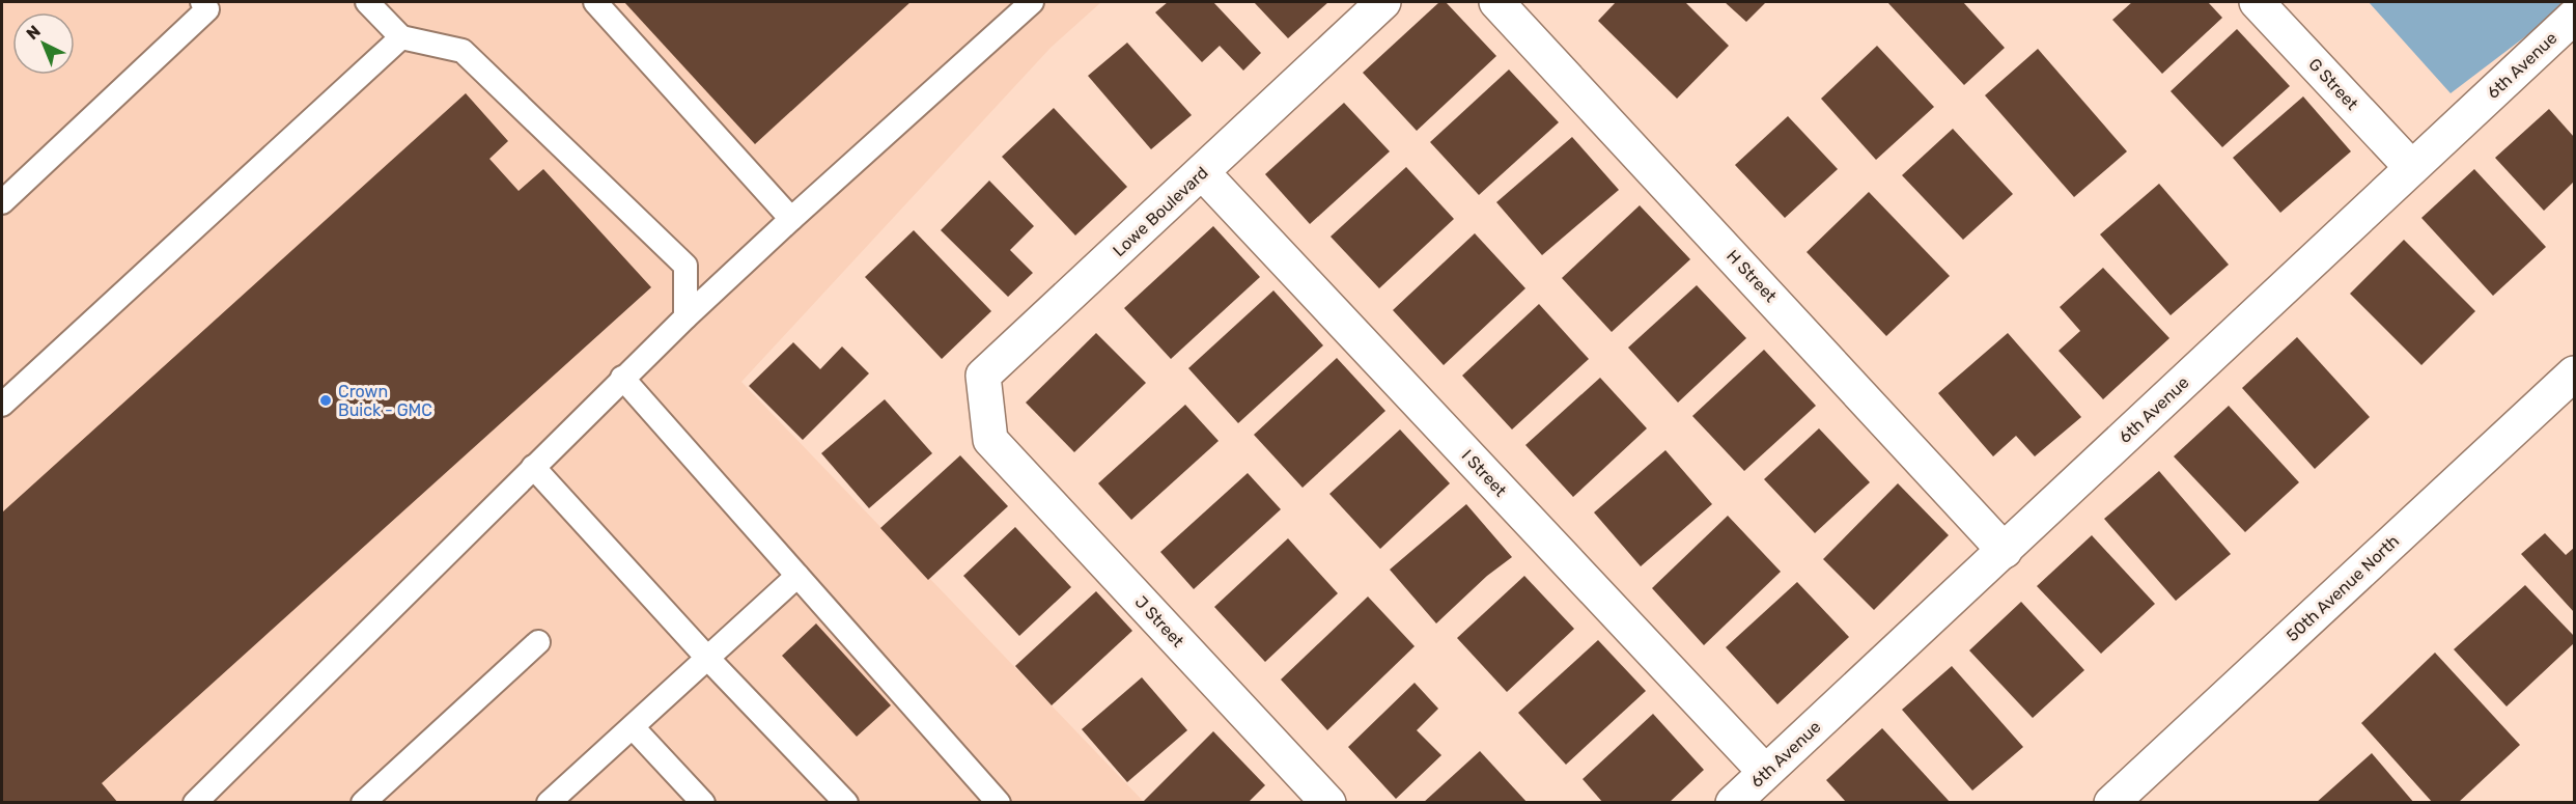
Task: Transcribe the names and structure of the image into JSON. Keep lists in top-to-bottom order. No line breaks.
{"streets":{"street":["6th Avenue","G Street","Lowe Boulevard","H Street","I Street","50th Avenue North","J Street"]},"crossings":[["6th Avenue","G Street"],["6th Avenue","H Street"],["6th Avenue","I Street"],["Lowe Boulevard","I Street"],["Lowe Boulevard","J Street"]],"places":["Crown Buick - GMC"],"north":"top left"}
